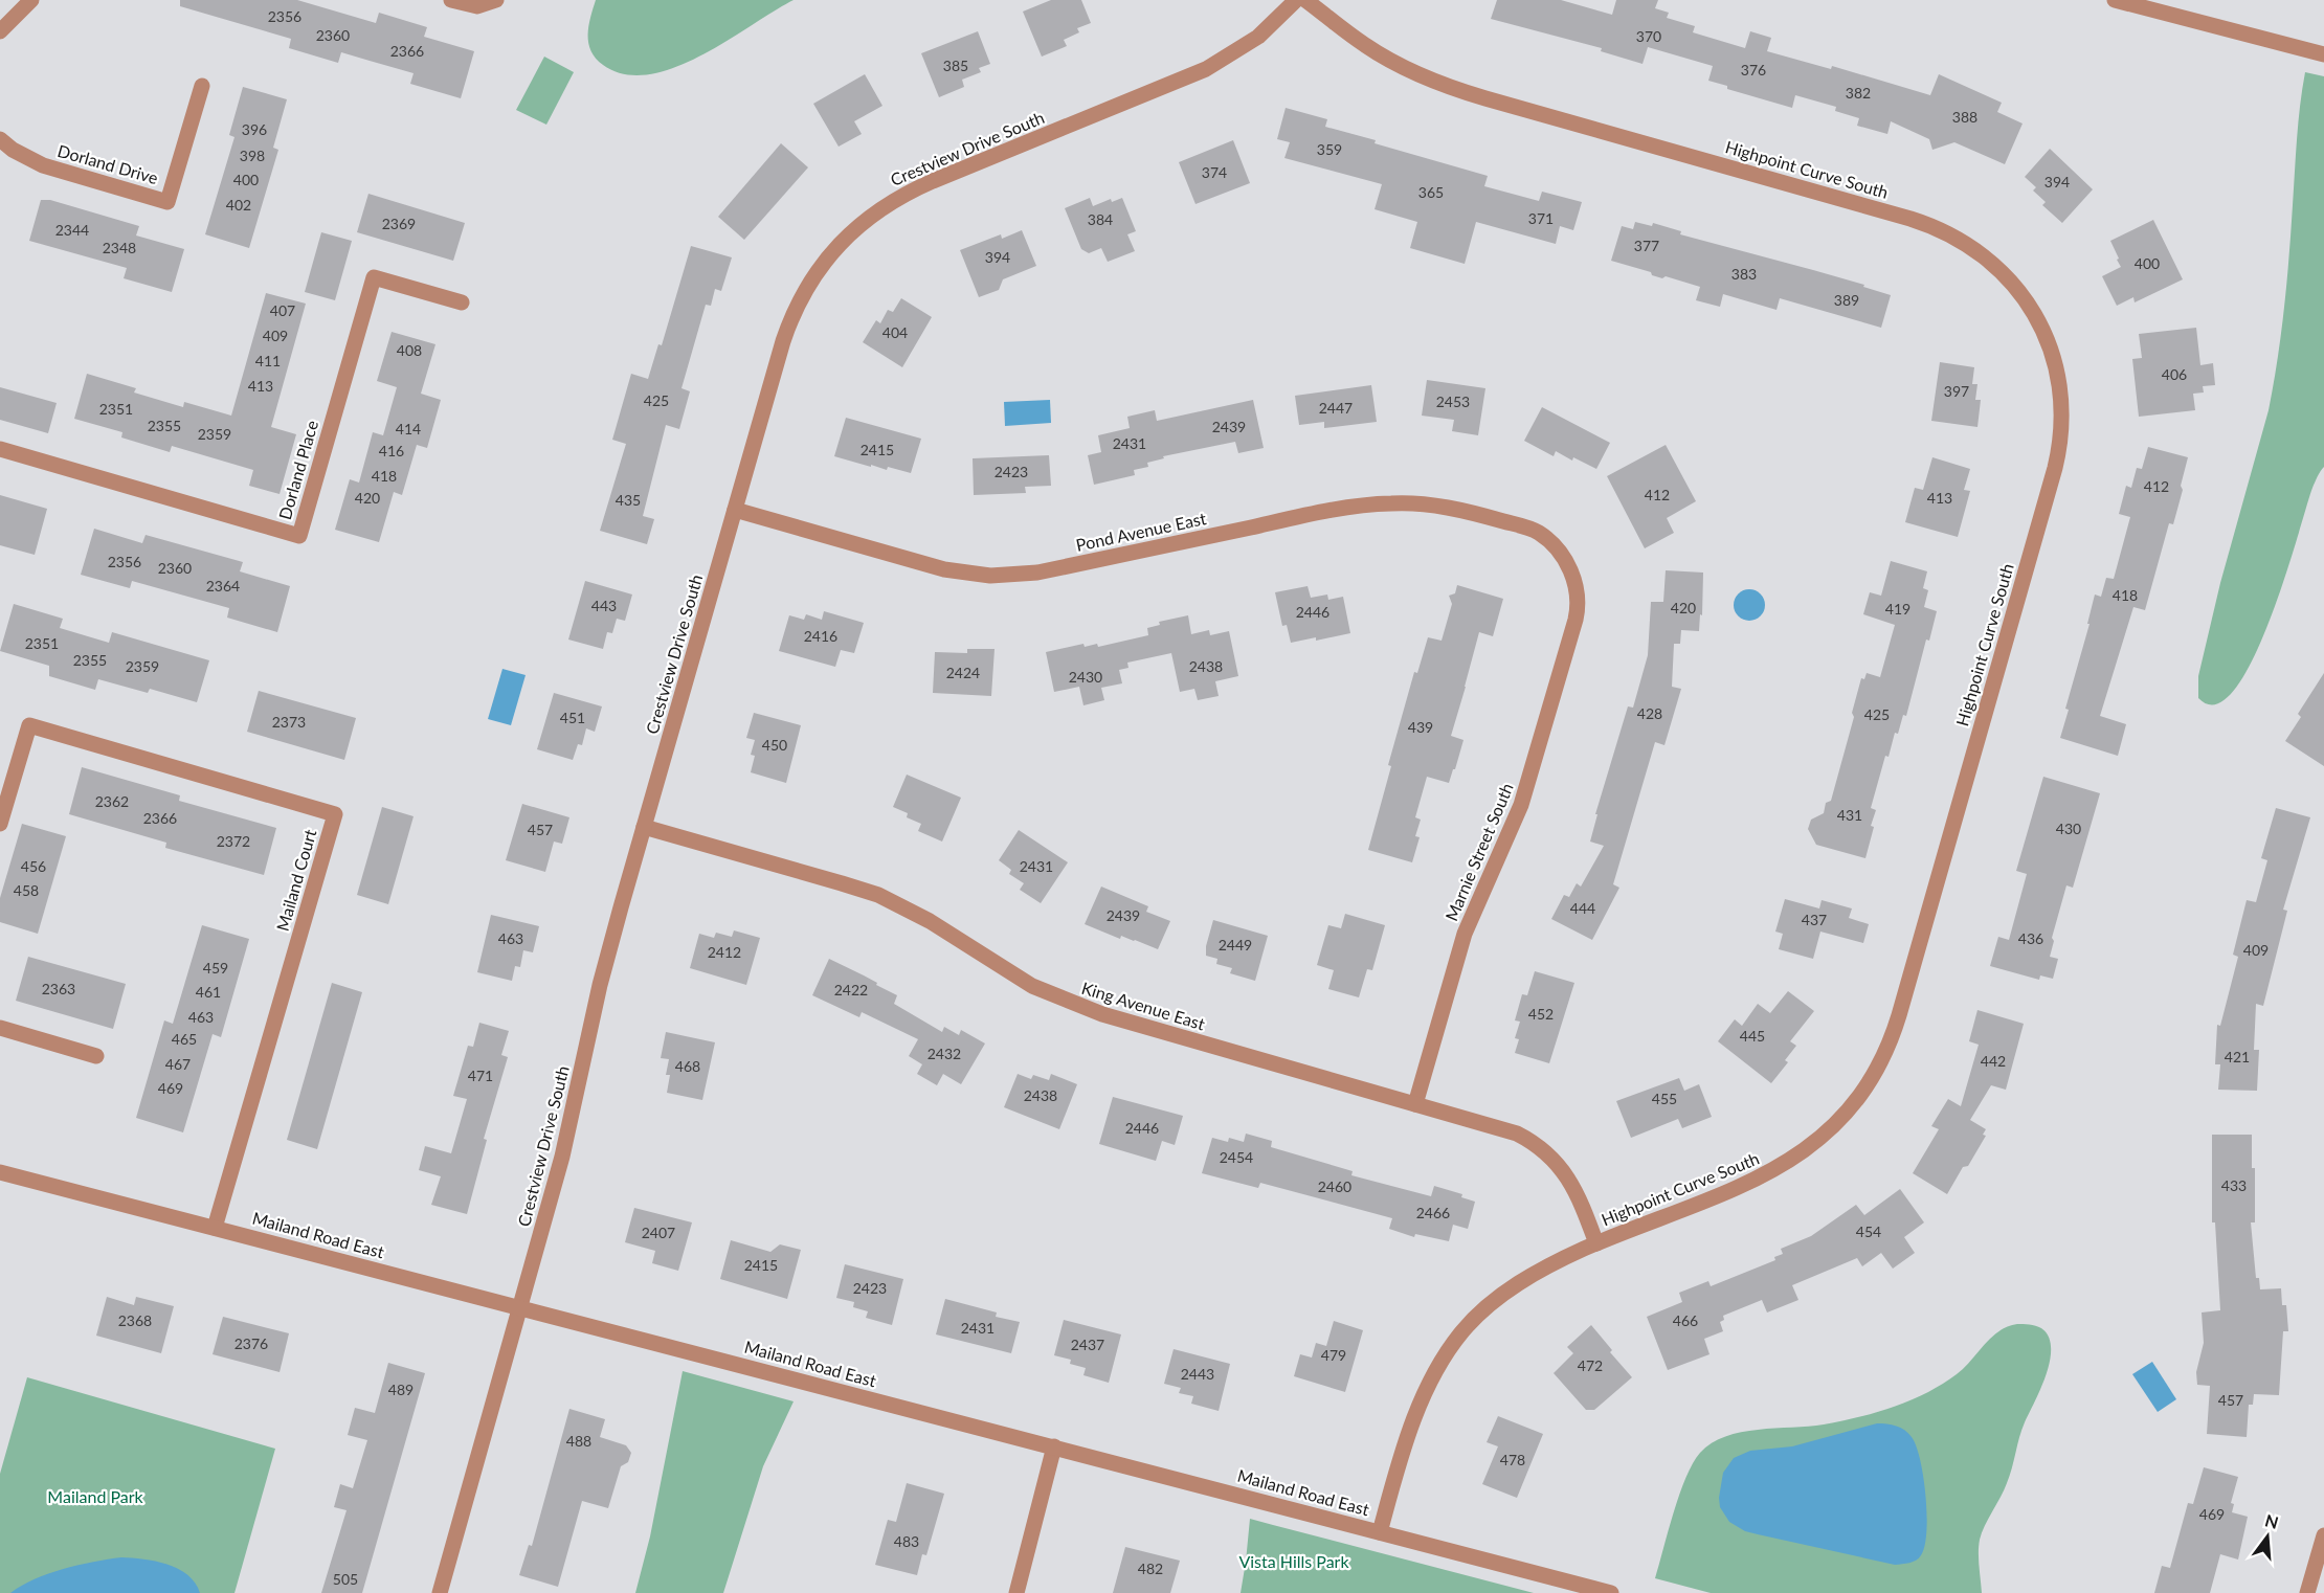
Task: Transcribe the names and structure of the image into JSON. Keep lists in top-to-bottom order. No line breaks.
{"streets":{"street":["Crestview Drive South","Dorland Drive","Highpoint Curve South","Dorland Place","Pond Avenue East","Marnie Street South","Mailand Court","King Avenue East","Mailand Road East"]},"crossings":[["Crestview Drive South","Pond Avenue East"],["Crestview Drive South","King Avenue East"],["Crestview Drive South","Mailand Road East"],["Highpoint Curve South","King Avenue East"],["Highpoint Curve South","Mailand Road East"],["Pond Avenue East","Marnie Street South"],["Marnie Street South","King Avenue East"],["Mailand Court","Mailand Road East"]],"parks":["Mailand Park","Vista Hills Park"],"house_numbers":["2356","2360","370","2366","385","376","382","388","396","359","398","374","400","394","365","402","371","384","2369","2344","377","2348","394","400","383","389","407","404","409","408","411","406","413","397","425","2453","2447","2351","2355","2439","414","2359","2431","2415","416","2423","418","412","412","420","413","435","2356","2360","2364","418","443","420","419","2446","2416","2351","2355","2359","2438","2424","2430","428","425","451","2373","439","450","2362","431","2366","430","457","2372","456","2431","458","444","2439","437","463","436","2449","409","2412","459","2363","2422","461","452","463","445","465","2432","421","442","467","468","471","469","2438","455","2446","2454","433","2460","2466","454","2407","2415","2423","2368","466","2431","2376","2437","479","472","2443","489","457","488","478","469","483","482","505"],"north":"top"}
